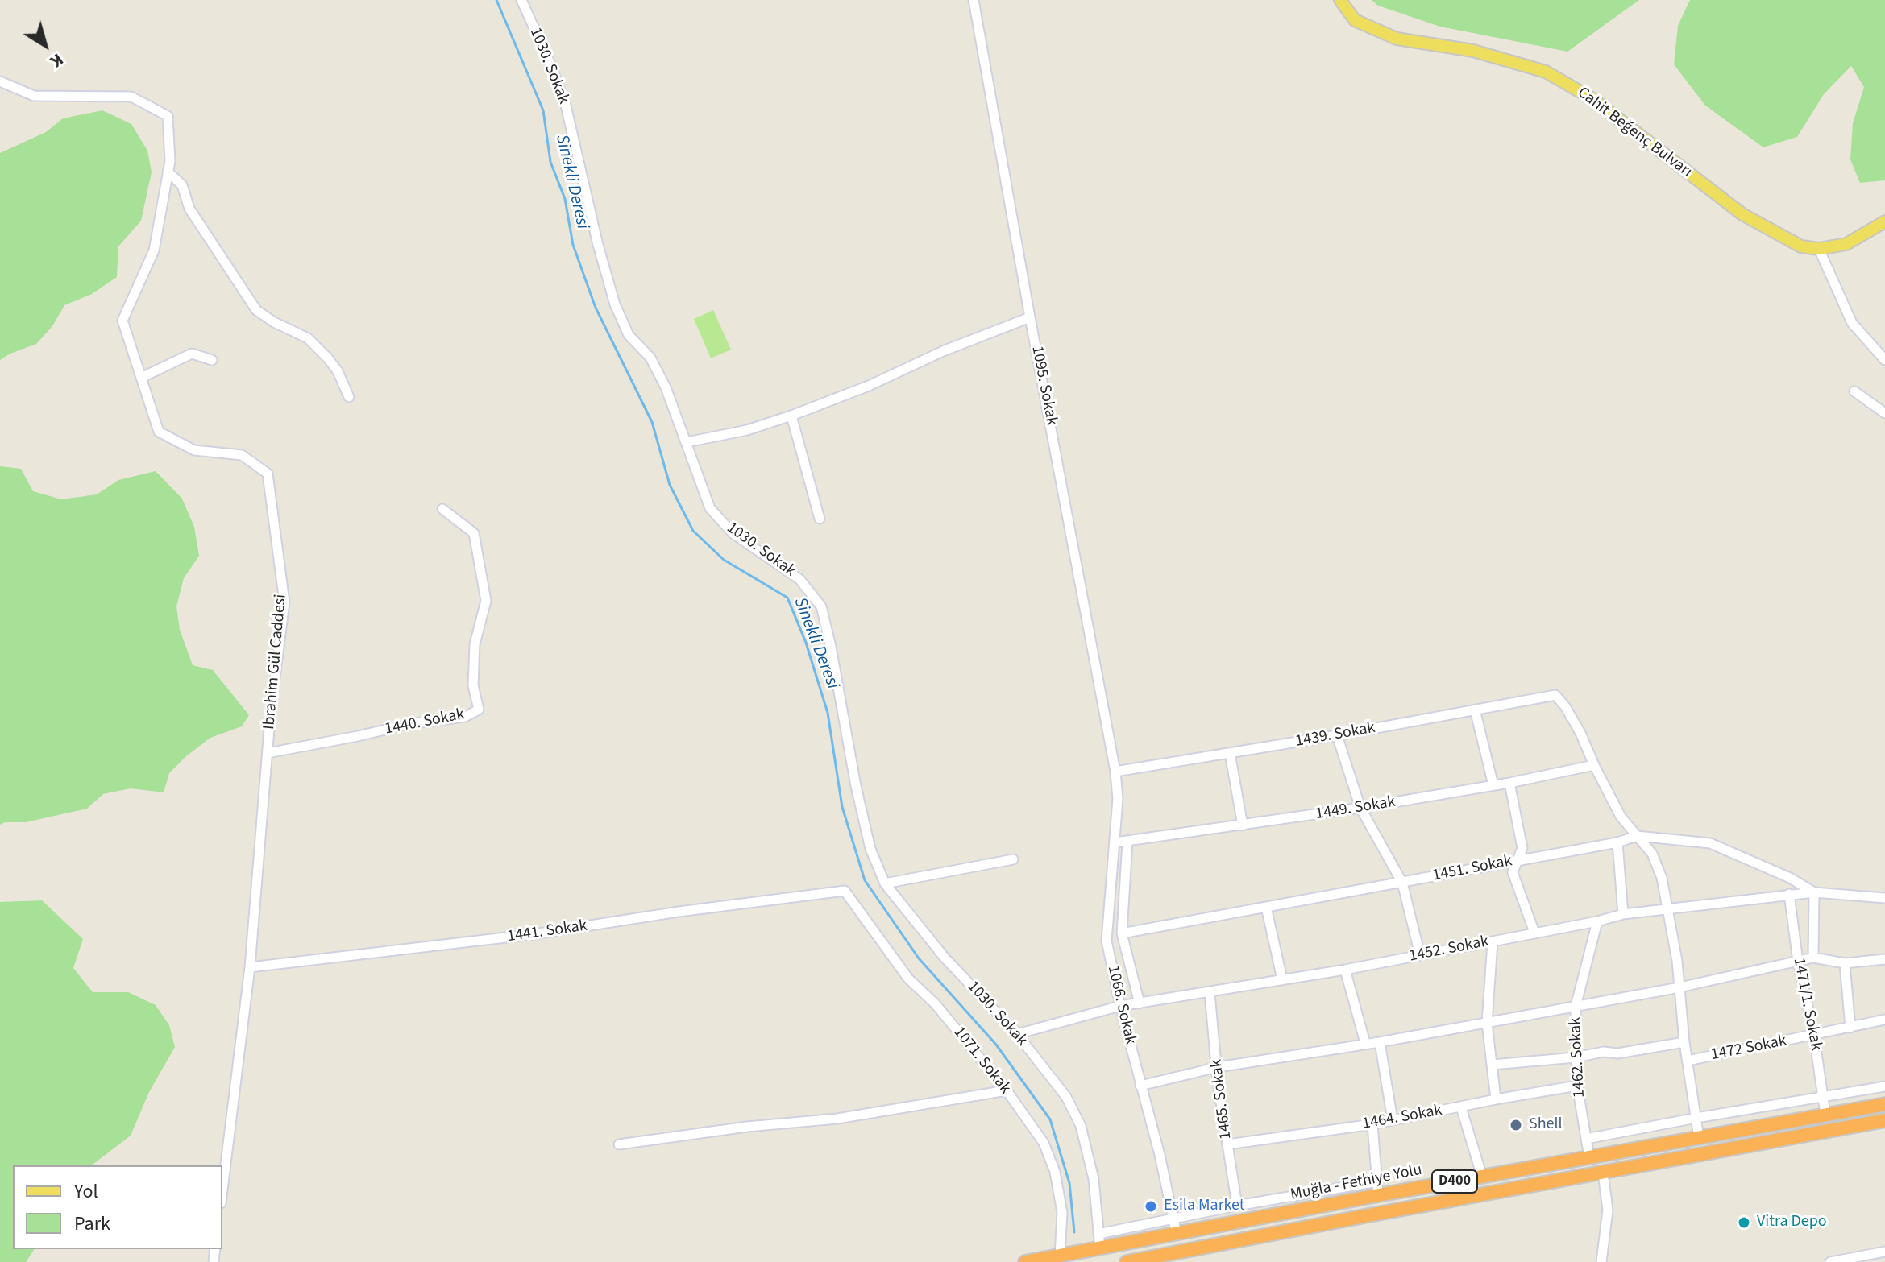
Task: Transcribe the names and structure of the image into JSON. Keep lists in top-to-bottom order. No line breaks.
{"streets":{"highway":["D400","Muğla - Fethiye Yolu"],"main road":["Cahit Beğenç Bulvarı"],"street":["1030. Sokak","1095. Sokak","Ibrahim Gül Caddesi","1440. Sokak","1439. Sokak","1449. Sokak","1451. Sokak","1441. Sokak","1452. Sokak","1471/1. Sokak","1066. Sokak","1472 Sokak","1462. Sokak","1071. Sokak","1465. Sokak","1464. Sokak"]},"crossings":[["1030. Sokak","1452. Sokak"],["1030. Sokak","Muğla - Fethiye Yolu"],["1095. Sokak","1439. Sokak"],["1095. Sokak","1066. Sokak"],["Ibrahim Gül Caddesi","1440. Sokak"],["Ibrahim Gül Caddesi","1441. Sokak"],["1439. Sokak","1449. Sokak"],["1439. Sokak","1066. Sokak"],["1449. Sokak","1066. Sokak"],["1451. Sokak","1452. Sokak"],["1441. Sokak","1071. Sokak"],["1452. Sokak","1471/1. Sokak"],["1452. Sokak","1066. Sokak"],["1452. Sokak","1462. Sokak"],["1452. Sokak","1465. Sokak"],["1471/1. Sokak","1472 Sokak"],["1471/1. Sokak","Muğla - Fethiye Yolu"],["1066. Sokak","Muğla - Fethiye Yolu"],["1462. Sokak","1464. Sokak"],["1462. Sokak","Muğla - Fethiye Yolu"],["1071. Sokak","Muğla - Fethiye Yolu"],["1465. Sokak","1464. Sokak"]],"water":["Sinekli Deresi"],"places":["Shell","Esila Market","Vitra Depo"],"legend":["Yol","Park"],"north":"bottom right"}
